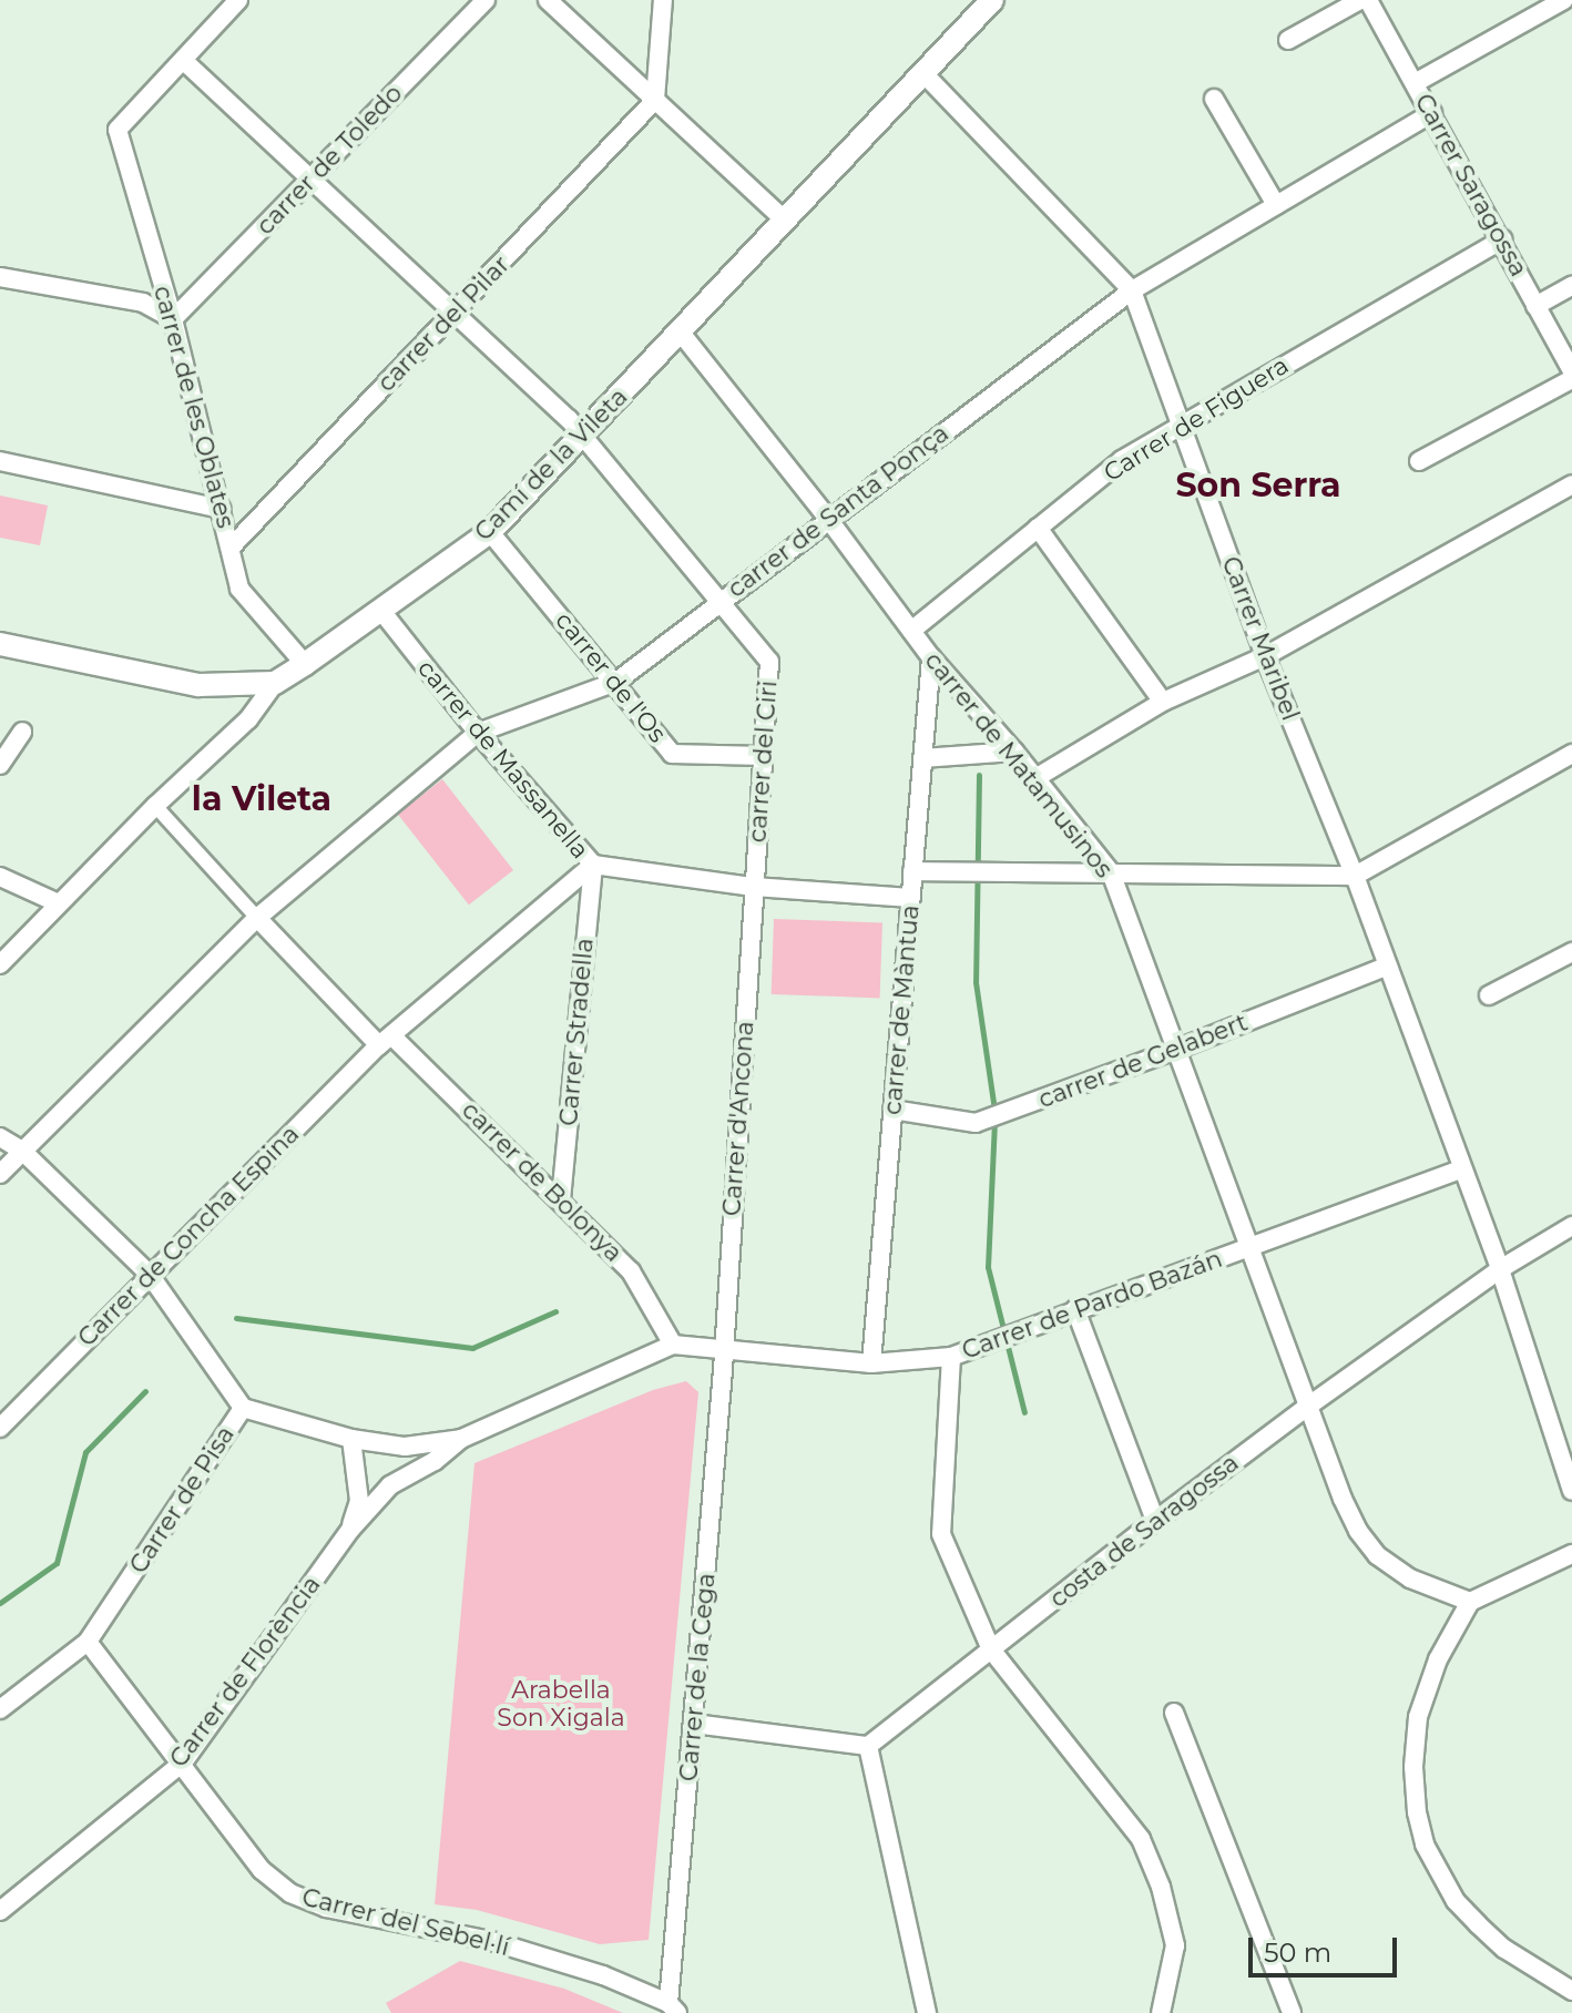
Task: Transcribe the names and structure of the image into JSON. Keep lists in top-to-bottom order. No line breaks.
{"streets":{"street":["carrer de Toledo","Carrer Saragossa","carrer del Pilar","carrer de les Oblates","Carrer de Figuera","Camí de la Vileta","carrer de Santa Ponça","Carrer Maribel","carrer de l'Os","carrer de Massanella","carrer del Ciri","carrer de Matamusinos","carrer de Màntua","Carrer Stradella","carrer de Gelabert","Carrer d'Ancona","carrer de Bolonya","Carrer de Concha Espina","Carrer de Pardo Bazán","Carrer de Pisa","costa de Saragossa","Carrer de Florència","Carrer de la Cega","Carrer del Sebel·lí"]},"crossings":[["carrer de Toledo","carrer de les Oblates"],["carrer de Toledo","carrer del Ciri"],["Carrer Saragossa","Carrer de Figuera"],["Carrer Saragossa","carrer de Santa Ponça"],["carrer del Pilar","carrer de les Oblates"],["carrer del Pilar","carrer del Ciri"],["carrer de les Oblates","Camí de la Vileta"],["carrer de les Oblates","carrer del Ciri"],["Carrer de Figuera","Carrer Maribel"],["Carrer de Figuera","carrer de Matamusinos"],["Camí de la Vileta","Carrer Maribel"],["Camí de la Vileta","carrer de l'Os"],["Camí de la Vileta","carrer de Massanella"],["Camí de la Vileta","carrer del Ciri"],["Camí de la Vileta","carrer de Matamusinos"],["carrer de Santa Ponça","Carrer Maribel"],["carrer de Santa Ponça","carrer de l'Os"],["carrer de Santa Ponça","carrer de Massanella"],["carrer de Santa Ponça","carrer del Ciri"],["carrer de Santa Ponça","carrer de Matamusinos"],["carrer de Santa Ponça","carrer de Bolonya"],["Carrer Maribel","carrer de Gelabert"],["Carrer Maribel","Carrer de Pardo Bazán"],["Carrer Maribel","costa de Saragossa"],["carrer de l'Os","carrer del Ciri"],["carrer de Massanella","carrer del Ciri"],["carrer de Massanella","carrer de Màntua"],["carrer de Massanella","Carrer Stradella"],["carrer de Massanella","Carrer d'Ancona"],["carrer de Massanella","Carrer de Concha Espina"],["carrer del Ciri","Carrer d'Ancona"],["carrer de Matamusinos","carrer de Màntua"],["carrer de Matamusinos","carrer de Gelabert"],["carrer de Matamusinos","Carrer de Pardo Bazán"],["carrer de Matamusinos","costa de Saragossa"],["carrer de Màntua","carrer de Gelabert"],["carrer de Màntua","Carrer de Pardo Bazán"],["Carrer Stradella","carrer de Bolonya"],["Carrer Stradella","Carrer de Concha Espina"],["Carrer d'Ancona","Carrer de Pardo Bazán"],["Carrer d'Ancona","Carrer de la Cega"],["carrer de Bolonya","Carrer de Concha Espina"],["carrer de Bolonya","Carrer de Pardo Bazán"],["Carrer de Pardo Bazán","Carrer de la Cega"],["Carrer de Pisa","Carrer de Florència"],["Carrer de Pisa","Carrer del Sebel·lí"],["Carrer de Florència","Carrer del Sebel·lí"],["Carrer de la Cega","Carrer del Sebel·lí"]],"districts":["Son Serra","la Vileta"],"parks":["Arabella Son Xigala"],"scale_bar":"50 m"}
